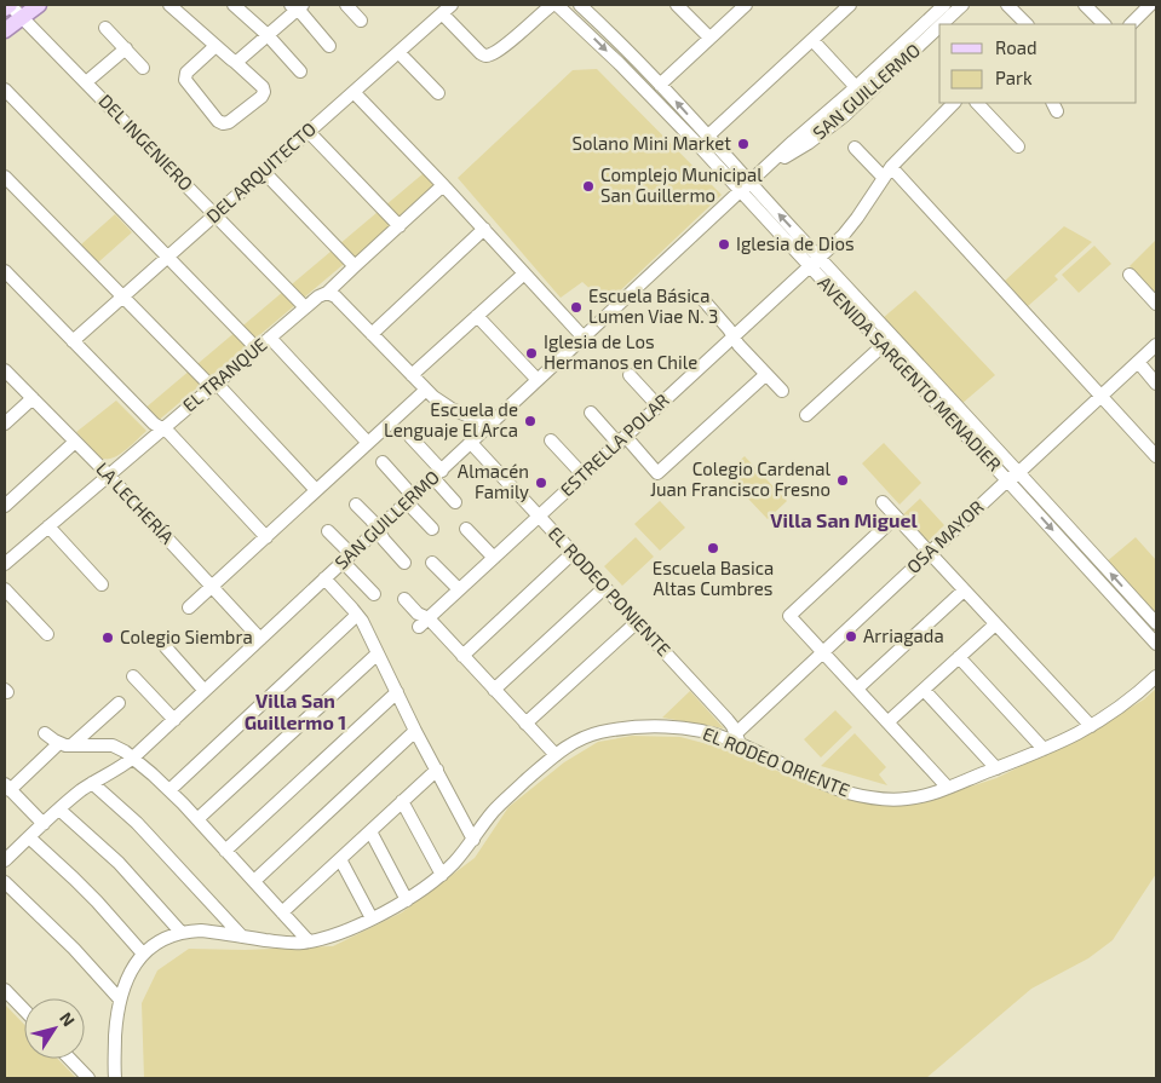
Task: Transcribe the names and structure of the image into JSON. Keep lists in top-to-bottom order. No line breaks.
{"streets":{"street":["SAN GUILLERMO","DEL INGENIERO","DEL ARQUITECTO","AVENIDA SARGENTO MENADIER","EL TRANQUE","ESTRELLA POLAR","LA LECHERÍA","OSA MAYOR","EL RODEO PONIENTE","EL RODEO ORIENTE"]},"crossings":[["SAN GUILLERMO","AVENIDA SARGENTO MENADIER"],["SAN GUILLERMO","LA LECHERÍA"],["SAN GUILLERMO","EL RODEO PONIENTE"],["DEL INGENIERO","DEL ARQUITECTO"],["DEL INGENIERO","EL TRANQUE"],["AVENIDA SARGENTO MENADIER","ESTRELLA POLAR"],["AVENIDA SARGENTO MENADIER","OSA MAYOR"],["EL TRANQUE","LA LECHERÍA"],["ESTRELLA POLAR","EL RODEO PONIENTE"],["OSA MAYOR","EL RODEO PONIENTE"],["OSA MAYOR","EL RODEO ORIENTE"],["EL RODEO PONIENTE","EL RODEO ORIENTE"]],"districts":["Villa San Miguel","Villa San Guillermo 1"],"places":["Solano Mini Market","Complejo Municipal San Guillermo","Iglesia de Dios","Escuela Básica Lumen Viae N. 3","Iglesia de Los Hermanos en Chile","Escuela de Lenguaje El Arca","Colegio Cardenal Juan Francisco Fresno","Almacén Family","Escuela Basica Altas Cumbres","Arriagada","Colegio Siembra"],"legend":["Road","Park"],"north":"top right"}
